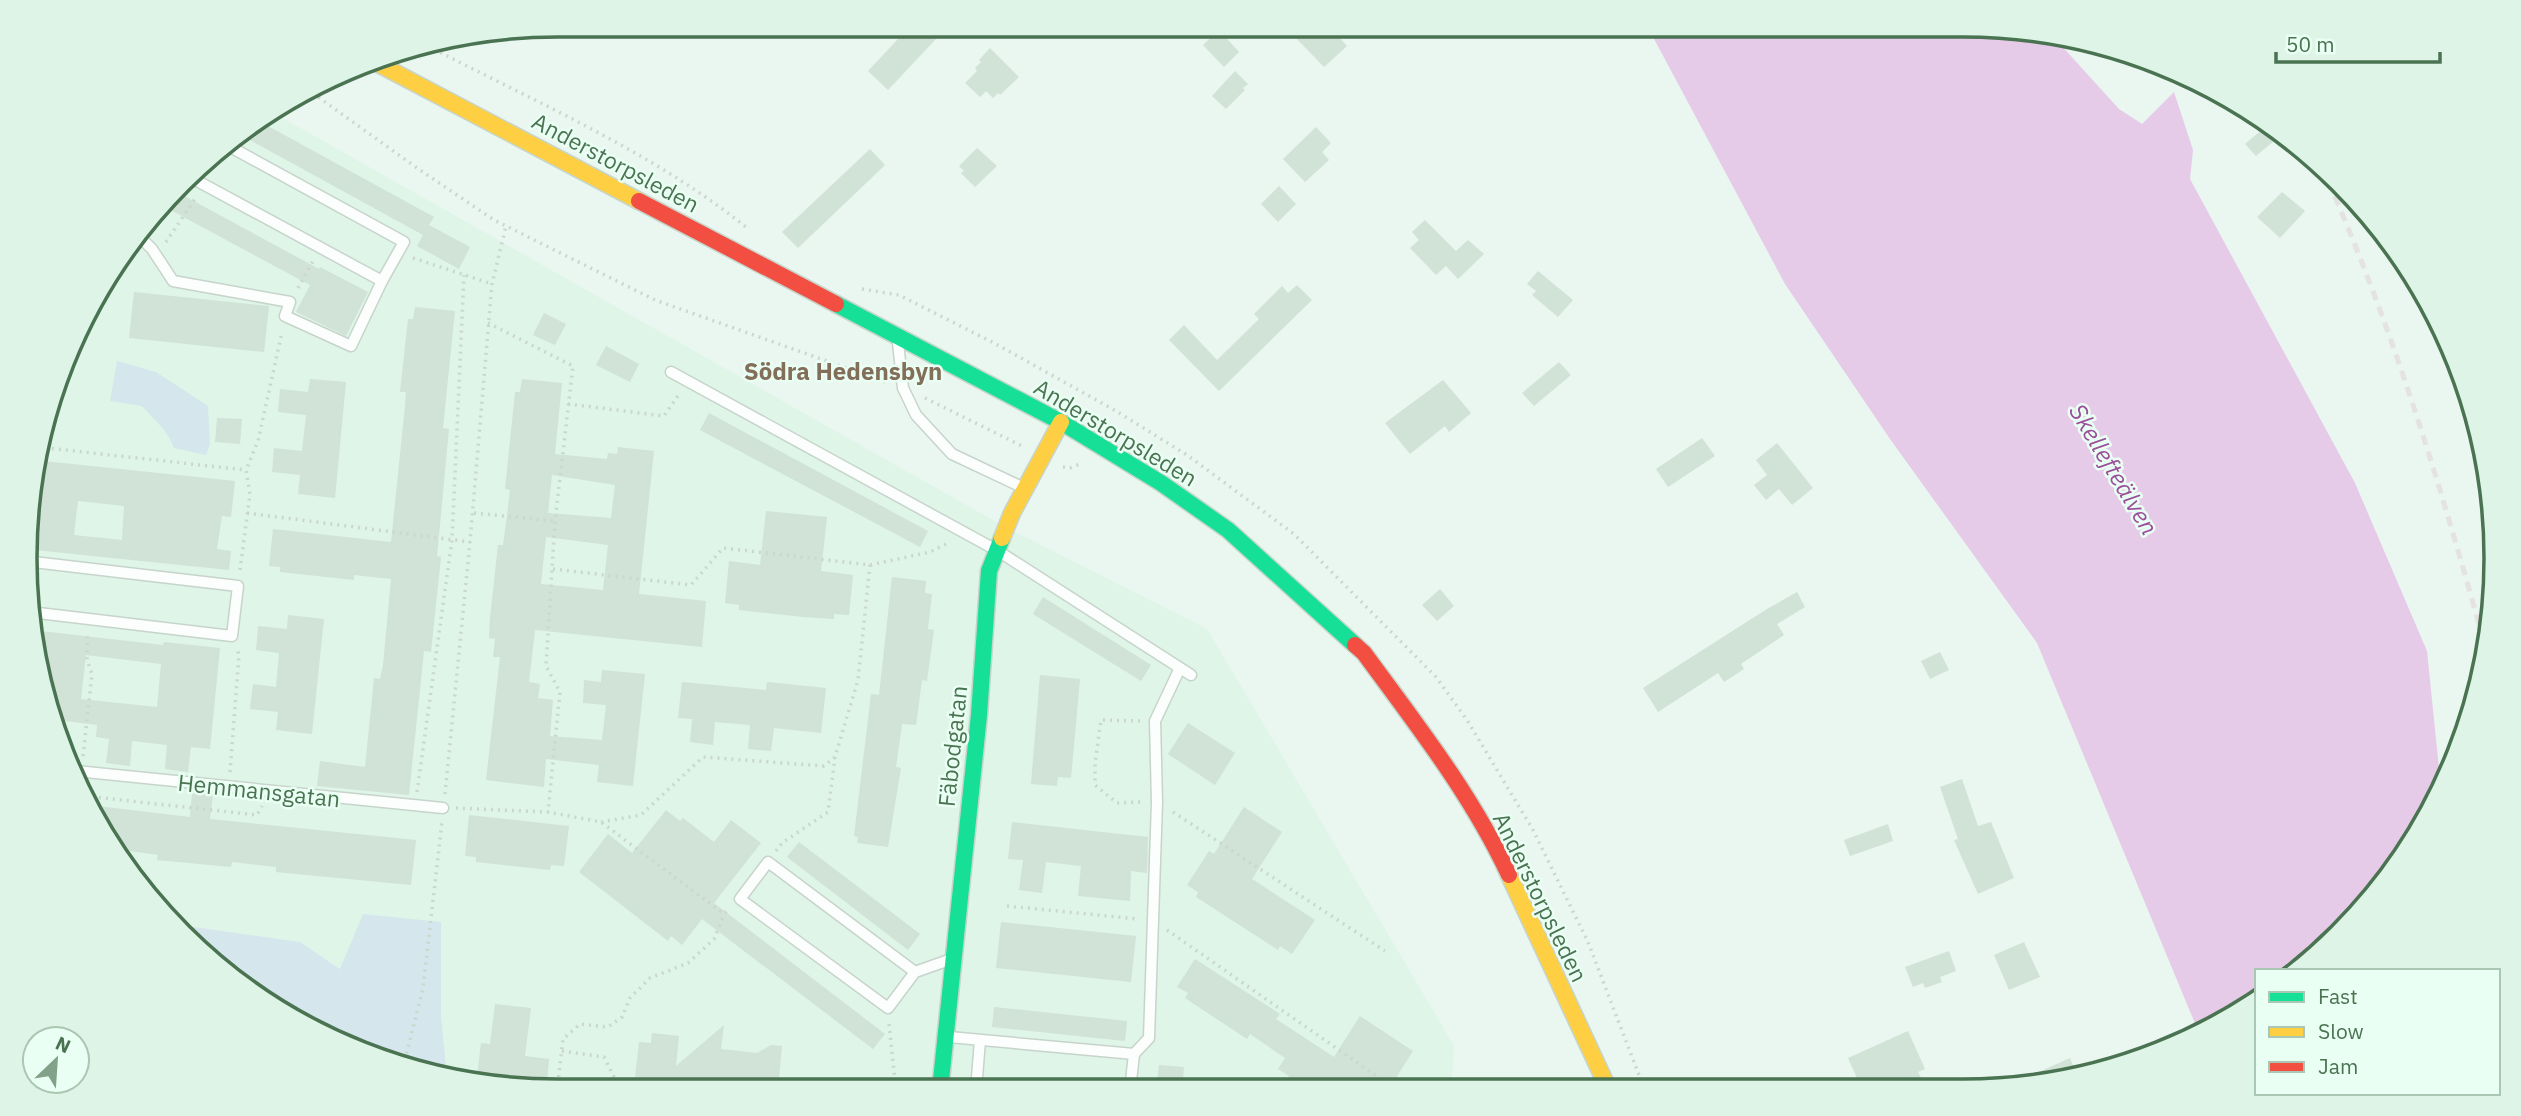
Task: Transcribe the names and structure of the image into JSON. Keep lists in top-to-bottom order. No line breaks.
{"streets":{"main road":["Anderstorpsleden","Fäbodgatan"],"lane":["Hemmansgatan"]},"crossings":[["Anderstorpsleden","Fäbodgatan"]],"districts":["Södra Hedensbyn"],"water":["Skellefteälven"],"legend":["Fast","Slow","Jam"],"scale_bar":"50 m","north":"top right"}
